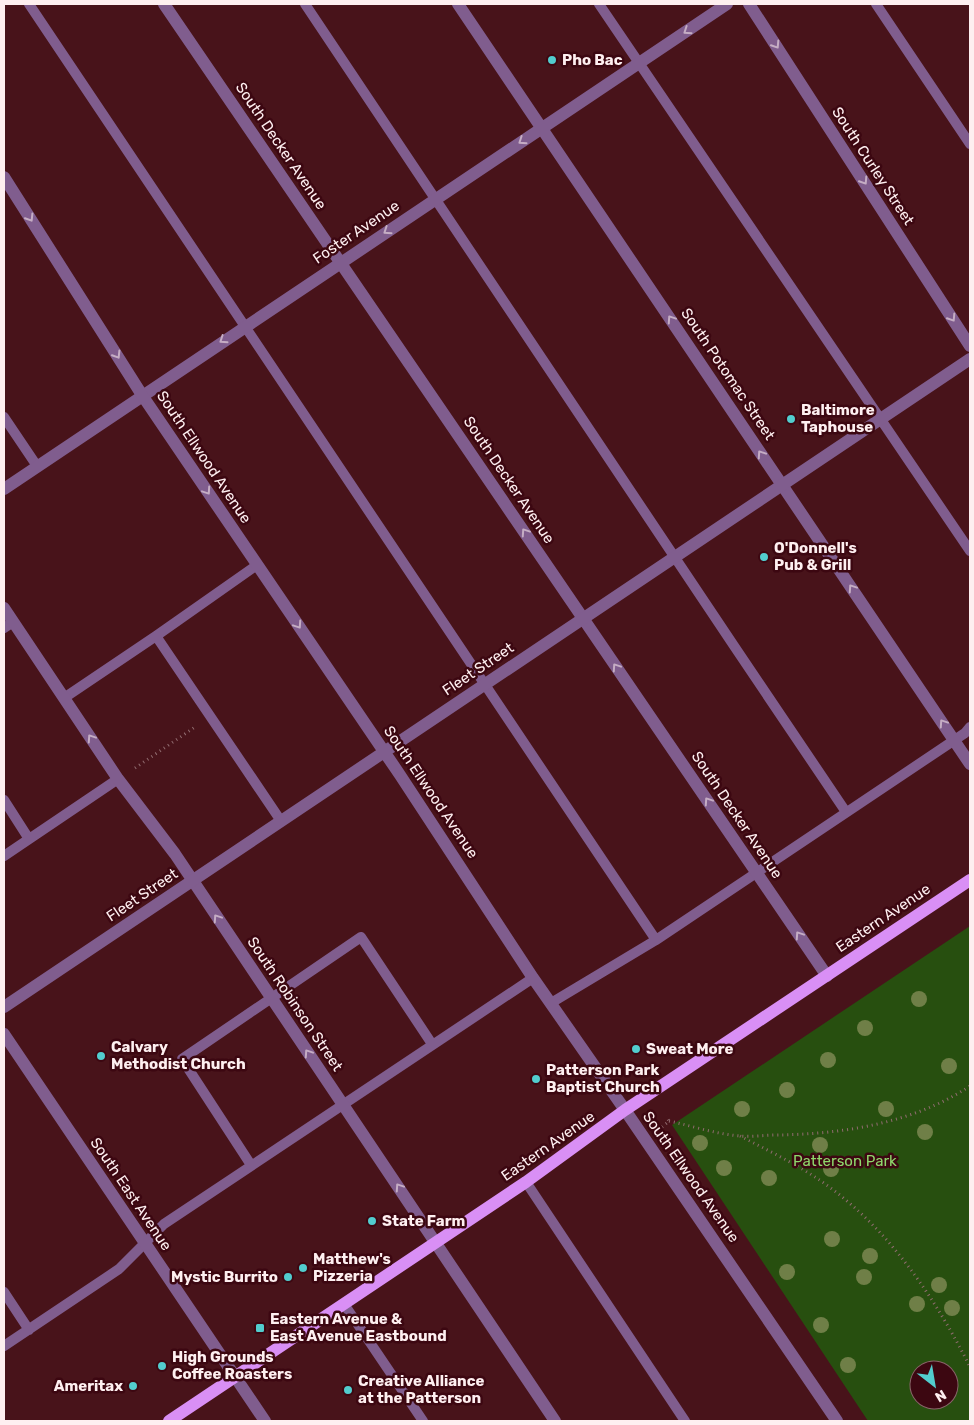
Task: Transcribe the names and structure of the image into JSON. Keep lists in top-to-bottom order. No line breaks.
{"streets":{"main road":["Eastern Avenue"],"street":["South Decker Avenue","South Curley Street","Foster Avenue","South Potomac Street","South Ellwood Avenue","Fleet Street","South Robinson Street","South East Avenue"]},"crossings":[["South Decker Avenue","Foster Avenue"],["South Decker Avenue","Fleet Street"],["South Decker Avenue","Eastern Avenue"],["Foster Avenue","South Potomac Street"],["Foster Avenue","South Ellwood Avenue"],["South Potomac Street","Fleet Street"],["South Ellwood Avenue","Fleet Street"],["South Ellwood Avenue","Eastern Avenue"],["Fleet Street","South Robinson Street"],["Eastern Avenue","South Robinson Street"],["Eastern Avenue","South East Avenue"]],"one_way":["South Decker Avenue","South Curley Street","Foster Avenue","South Potomac Street","South Ellwood Avenue","South Robinson Street"],"parks":["Patterson Park"],"places":{"other":["Pho Bac","Baltimore Taphouse","O'Donnell's Pub & Grill","Sweat More","Calvary Methodist Church","Patterson Park Baptist Church","State Farm","Matthew's Pizzeria","Mystic Burrito","High Grounds Coffee Roasters","Ameritax","Creative Alliance at the Patterson"],"transit":["Eastern Avenue & East Avenue Eastbound"]},"north":"bottom right"}
